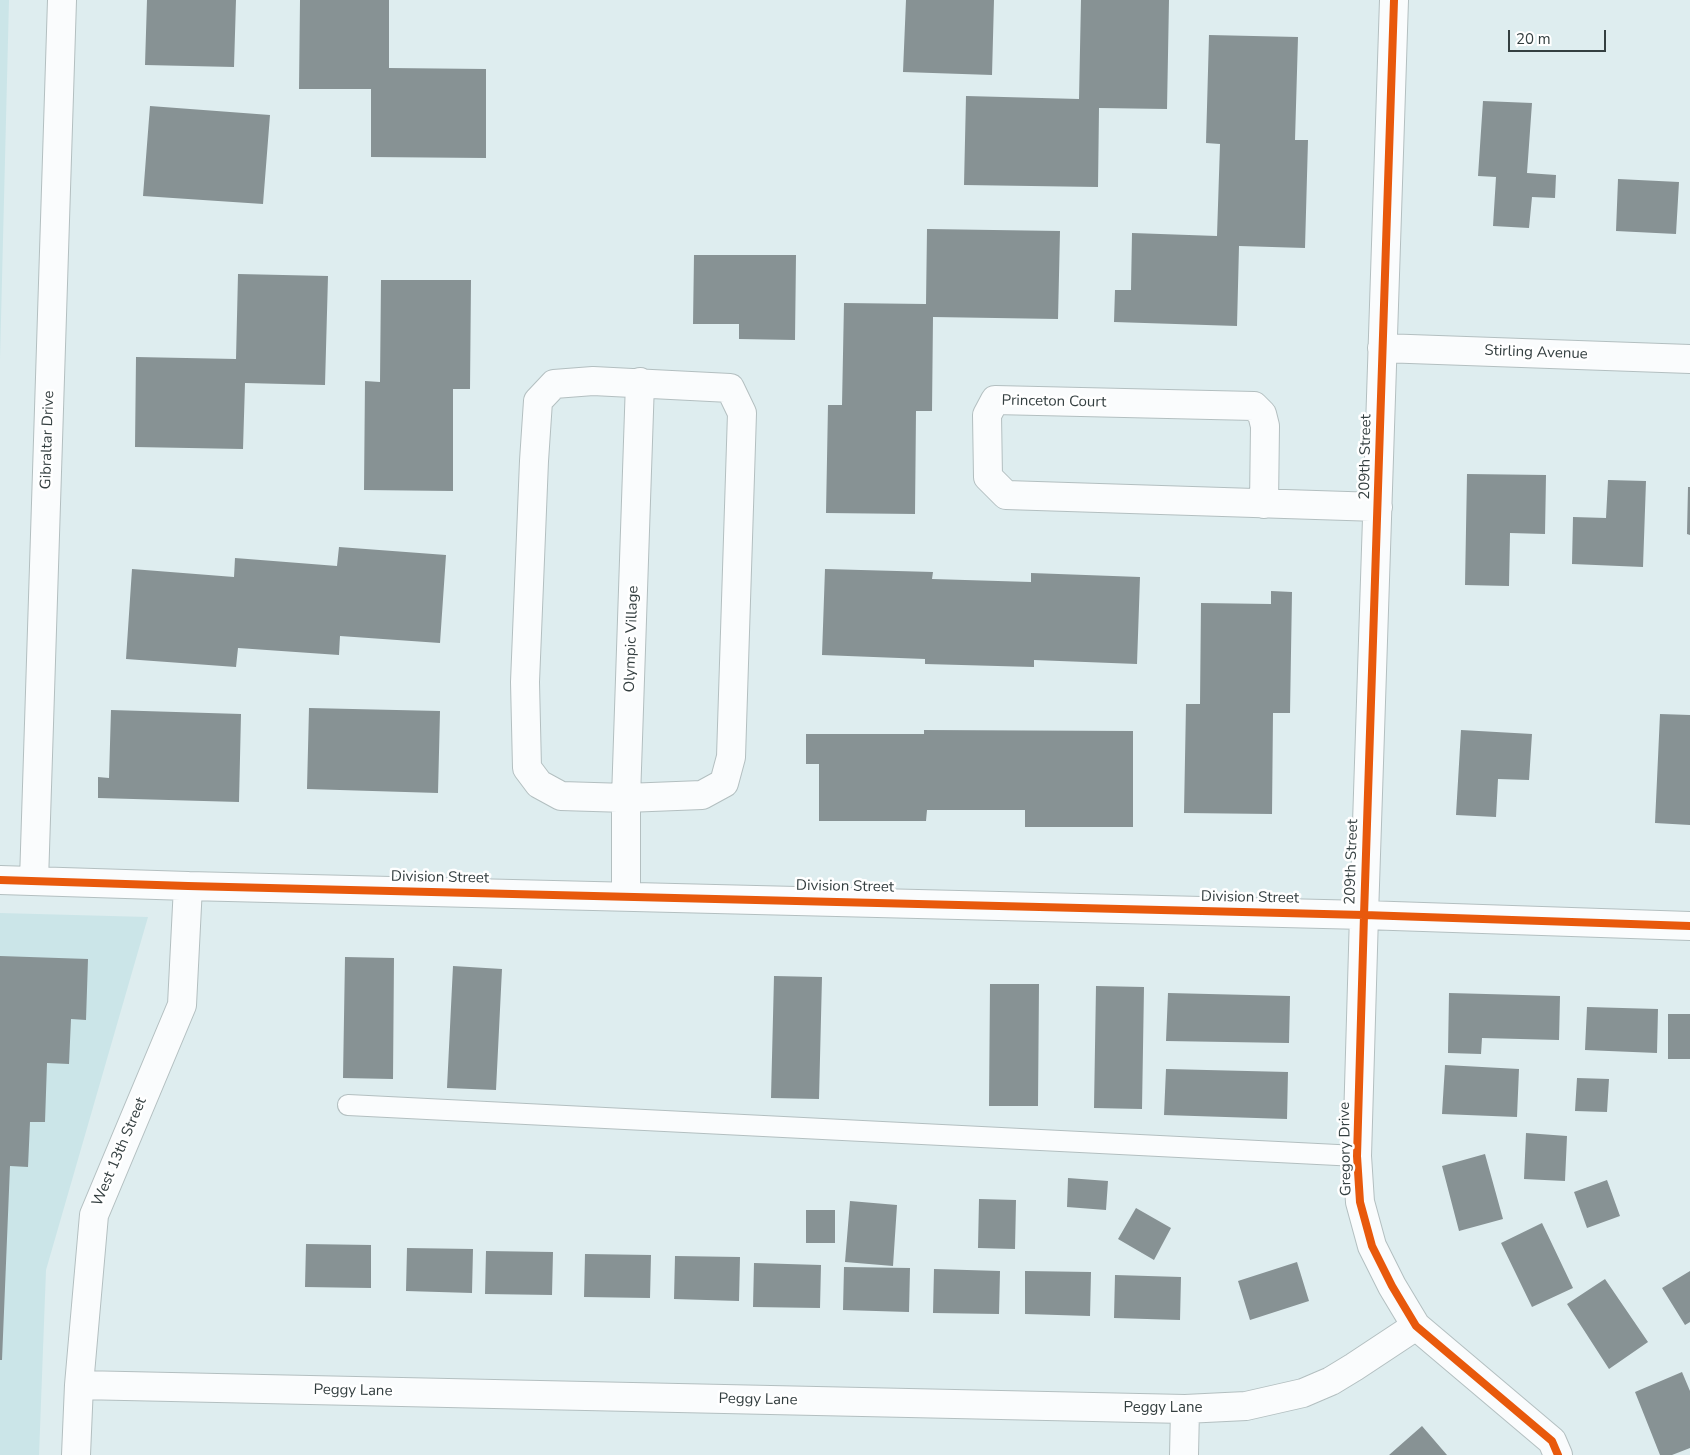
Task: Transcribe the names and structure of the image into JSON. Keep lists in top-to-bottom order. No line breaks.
{"streets":{"street":["Stirling Avenue","Princeton Court","Gibraltar Drive","209th Street","Olympic Village","Division Street","Gregory Drive","West 13th Street","Peggy Lane"]},"crossings":[["Stirling Avenue","209th Street"],["Princeton Court","209th Street"],["Gibraltar Drive","Division Street"],["209th Street","Division Street"],["209th Street","Gregory Drive"],["Olympic Village","Division Street"],["Division Street","Gregory Drive"],["Division Street","West 13th Street"],["Gregory Drive","Peggy Lane"],["West 13th Street","Peggy Lane"]],"scale_bar":"20 m"}
